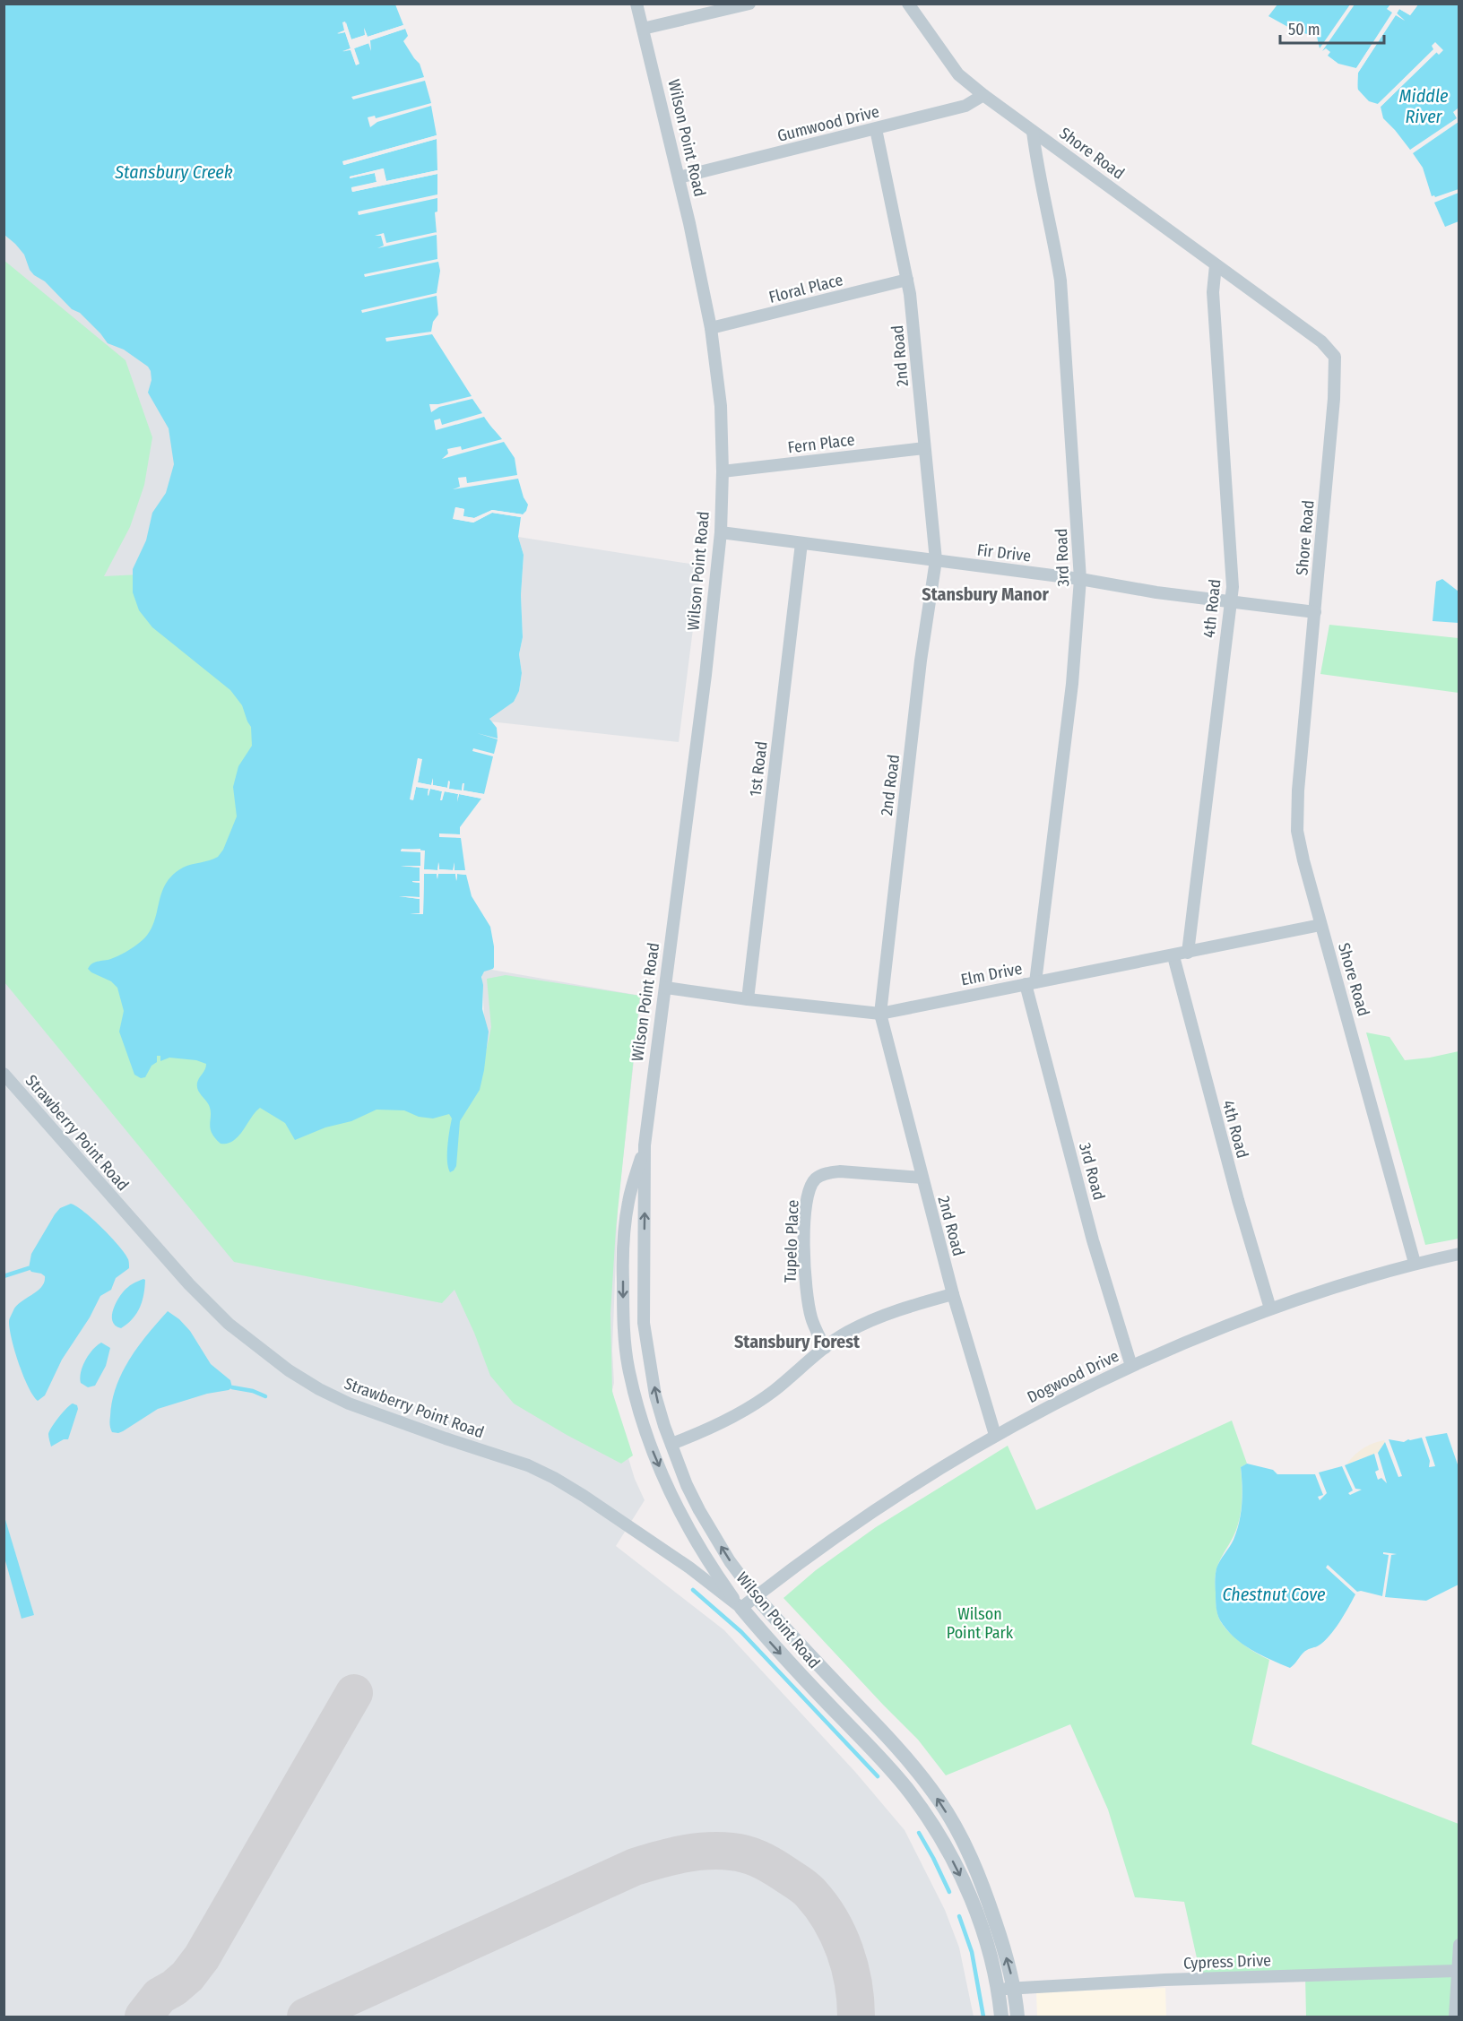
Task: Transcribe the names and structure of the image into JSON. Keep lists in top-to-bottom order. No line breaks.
{"streets":{"street":["Gumwood Drive","Wilson Point Road","Shore Road","Floral Place","2nd Road","Fern Place","Fir Drive","3rd Road","4th Road","1st Road","Elm Drive","Strawberry Point Road","Tupelo Place","Dogwood Drive","Cypress Drive"]},"crossings":[["Gumwood Drive","Wilson Point Road"],["Gumwood Drive","Shore Road"],["Gumwood Drive","2nd Road"],["Wilson Point Road","Floral Place"],["Wilson Point Road","Fern Place"],["Wilson Point Road","Fir Drive"],["Wilson Point Road","Elm Drive"],["Wilson Point Road","Strawberry Point Road"],["Wilson Point Road","Dogwood Drive"],["Wilson Point Road","Cypress Drive"],["Shore Road","Fir Drive"],["Shore Road","3rd Road"],["Shore Road","4th Road"],["Shore Road","Elm Drive"],["Shore Road","Dogwood Drive"],["Floral Place","2nd Road"],["2nd Road","Fern Place"],["2nd Road","Fir Drive"],["2nd Road","Elm Drive"],["2nd Road","Tupelo Place"],["2nd Road","Dogwood Drive"],["Fir Drive","3rd Road"],["Fir Drive","4th Road"],["Fir Drive","1st Road"],["3rd Road","Elm Drive"],["3rd Road","Dogwood Drive"],["4th Road","Elm Drive"],["4th Road","Dogwood Drive"],["1st Road","Elm Drive"],["Strawberry Point Road","Dogwood Drive"]],"districts":["Stansbury Manor","Stansbury Forest"],"water":["Middle River","Stansbury Creek","Chestnut Cove"],"parks":["Wilson Point Park"],"scale_bar":"50 m"}
